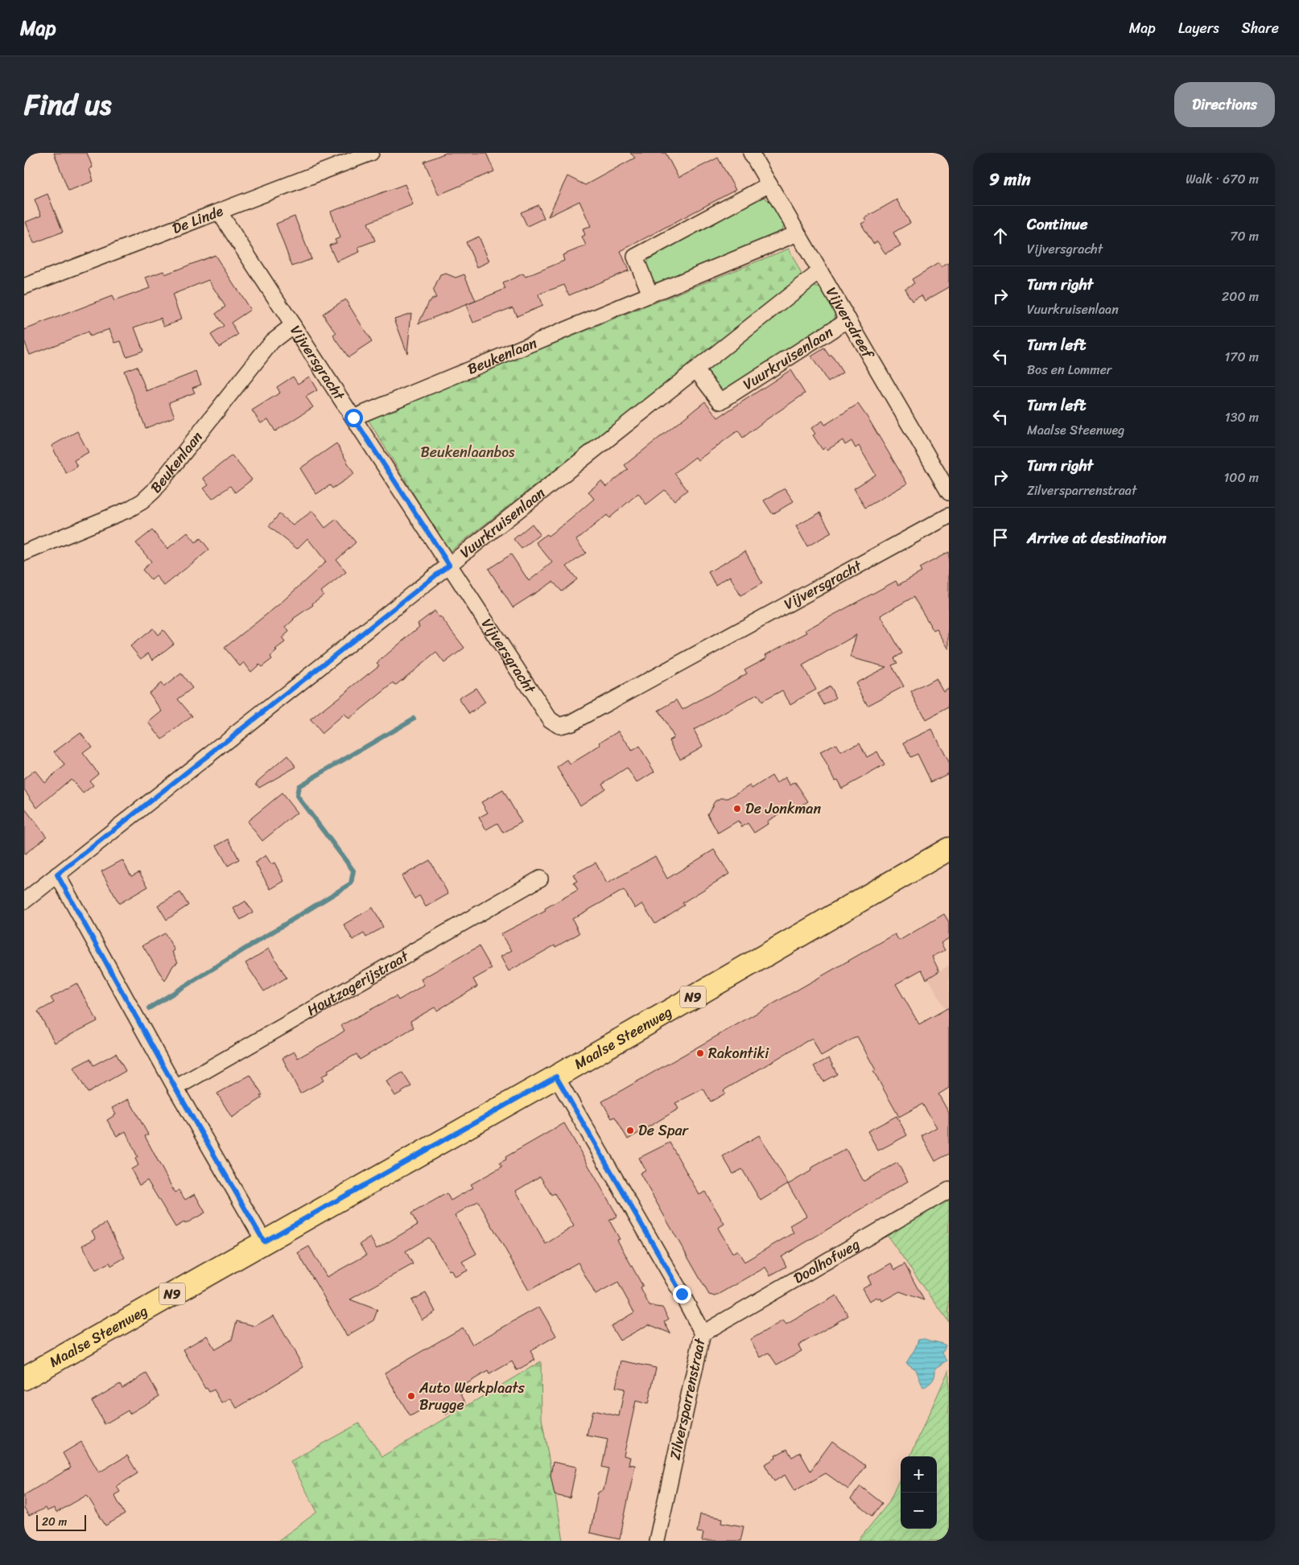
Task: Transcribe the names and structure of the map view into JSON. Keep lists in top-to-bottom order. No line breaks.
{"streets":{"main road":["N9","Maalse Steenweg"],"street":["De Linde","Vijversdreef","Beukenlaan","Vuurkruisenlaan","Vijversgracht","Houtzagerijstraat","Doolhofweg","Zilversparrenstraat"]},"crossings":[["De Linde","Vijversgracht"],["Vijversdreef","Beukenlaan"],["Vijversdreef","Vuurkruisenlaan"],["Beukenlaan","Vijversgracht"],["Vuurkruisenlaan","Vijversgracht"],["Maalse Steenweg","Zilversparrenstraat"],["Doolhofweg","Zilversparrenstraat"]],"parks":["Beukenlaanbos"],"places":["De Jonkman","Rakontiki","De Spar","Auto Werkplaats Brugge"],"scale_bar":"20 m","page":{"header":"Map","nav":["Map","Layers","Share"],"title":"Find us","buttons":"Directions","heading":["9 min","Walk · 670 m"],"list":[["Continue","Vijversgracht","70 m"],["Turn right","Vuurkruisenlaan","200 m"],["Turn left","Bos en Lommer","170 m"],["Turn left","Maalse Steenweg","130 m"],["Turn right","Zilversparrenstraat","100 m"],"Arrive at destination"],"map_buttons":["+","−"],"scale":"20 m"}}
